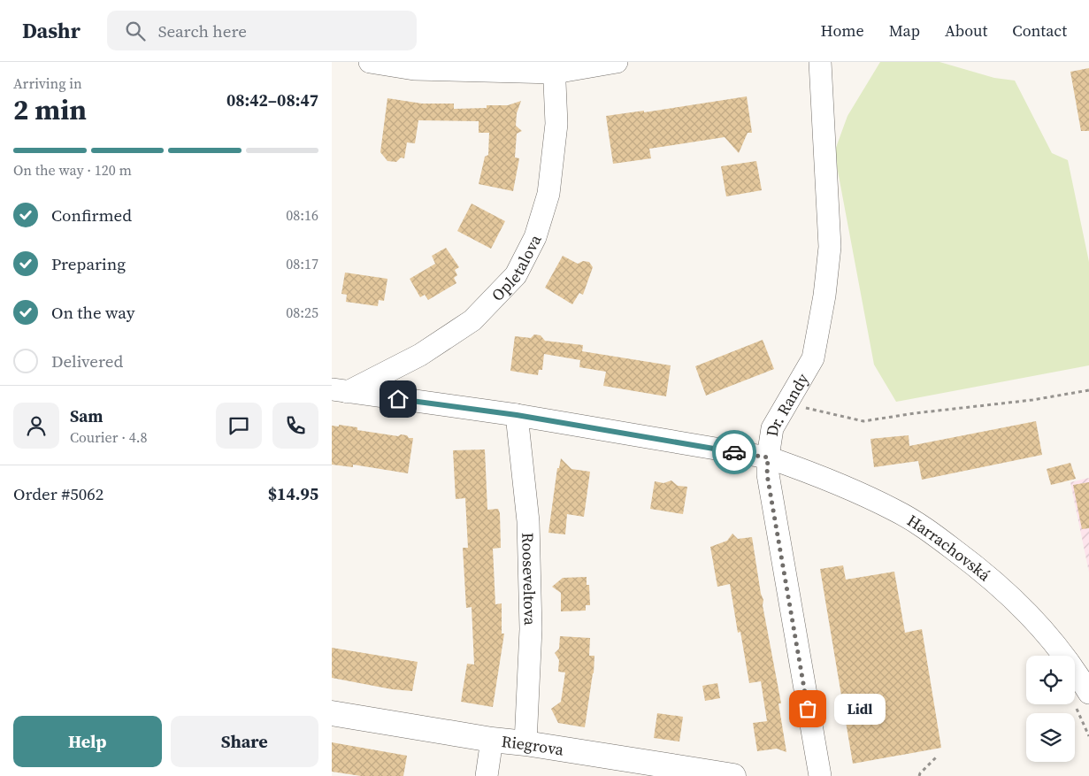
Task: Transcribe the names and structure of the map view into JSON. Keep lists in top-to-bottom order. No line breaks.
{"streets":{"street":["Opletalova","Dr. Randy","Harrachovská","Rooseveltova","Riegrova"]},"crossings":[["Opletalova","Harrachovská"],["Dr. Randy","Harrachovská"],["Harrachovská","Rooseveltova"],["Rooseveltova","Riegrova"]],"places":["Lidl"],"page":{"header":"Dashr","search":"Search here","nav":["Home","Map","About","Contact"],"heading":["2 min","Arriving in","08:42–08:47"],"panel":["Sam","Courier · 4.8","Order #5062","$14.95"],"bar":"On the way · 120 m","list":[["Confirmed","08:16"],["Preparing","08:17"],["On the way","08:25"],"Delivered"],"bubble":"Lidl","buttons":["Help","Share"]}}
